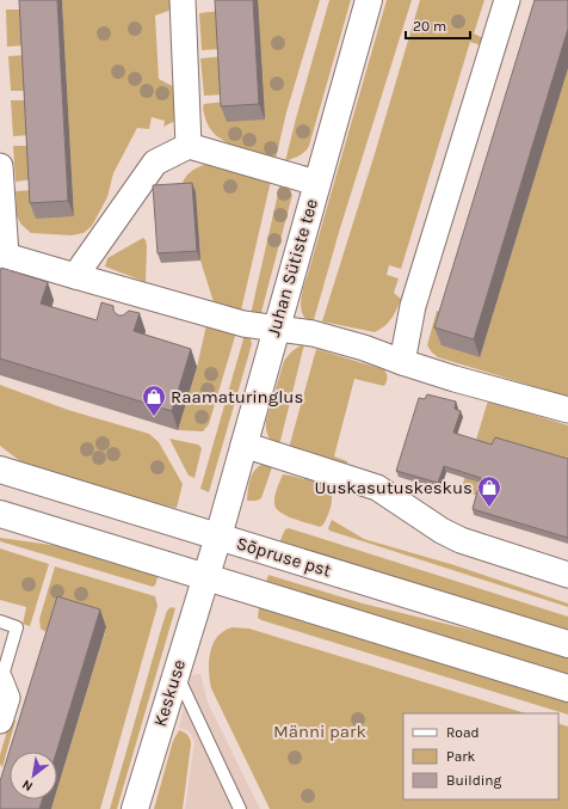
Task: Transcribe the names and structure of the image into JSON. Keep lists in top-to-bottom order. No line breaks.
{"streets":{"main road":["Juhan Sütiste tee","Sõpruse pst","Keskuse"]},"crossings":[["Juhan Sütiste tee","Sõpruse pst"],["Juhan Sütiste tee","Keskuse"],["Sõpruse pst","Keskuse"]],"parks":["Männi park"],"places":{"shop":["Raamaturinglus","Uuskasutuskeskus"]},"legend":["Road","Park","Building"],"scale_bar":"20 m","north":"bottom left"}
